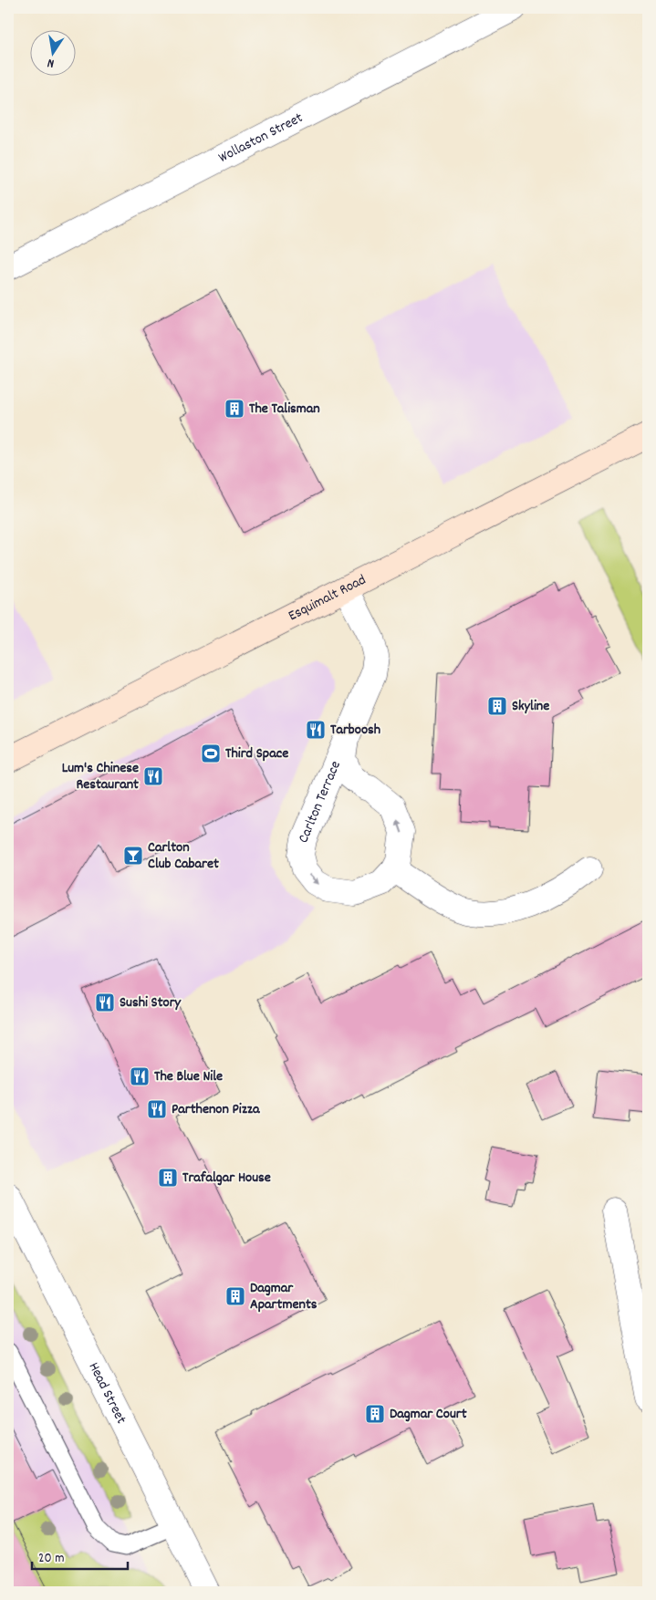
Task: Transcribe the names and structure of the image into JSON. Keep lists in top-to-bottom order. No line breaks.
{"streets":{"main road":["Esquimalt Road"],"street":["Wollaston Street","Carlton Terrace","Head Street"]},"crossings":[["Esquimalt Road","Carlton Terrace"]],"places":{"building":["The Talisman","Skyline","Trafalgar House","Dagmar Apartments","Dagmar Court"],"restaurant":["Tarboosh","Lum's Chinese Restaurant","Sushi Story","The Blue Nile","Parthenon Pizza"],"sports":["Third Space"],"bar":["Carlton Club Cabaret"]},"scale_bar":"20 m","north":"bottom"}
